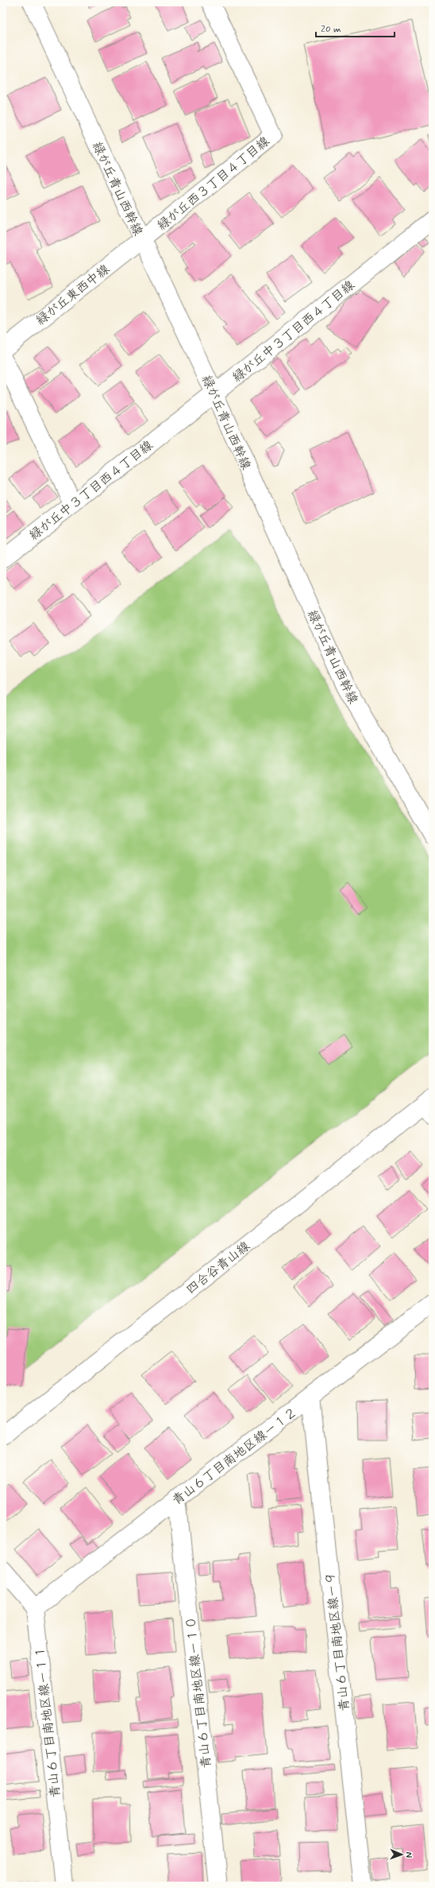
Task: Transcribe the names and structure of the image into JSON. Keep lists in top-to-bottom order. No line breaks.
{"streets":{"street":["緑が丘西３丁目４丁目線","緑が丘青山西幹線","緑が丘東西中線","緑が丘中３丁目西４丁目線","四合谷青山線","青山６丁目南地区線ー１２","青山６丁目南地区線ー９","青山６丁目南地区線ー１０","青山６丁目南地区線ー１１"]},"crossings":[["緑が丘西３丁目４丁目線","緑が丘青山西幹線"],["緑が丘西３丁目４丁目線","緑が丘東西中線"],["緑が丘青山西幹線","緑が丘東西中線"],["緑が丘青山西幹線","緑が丘中３丁目西４丁目線"],["青山６丁目南地区線ー１２","青山６丁目南地区線ー９"],["青山６丁目南地区線ー１２","青山６丁目南地区線ー１０"],["青山６丁目南地区線ー１２","青山６丁目南地区線ー１１"]],"scale_bar":"20 m","north":"right"}
